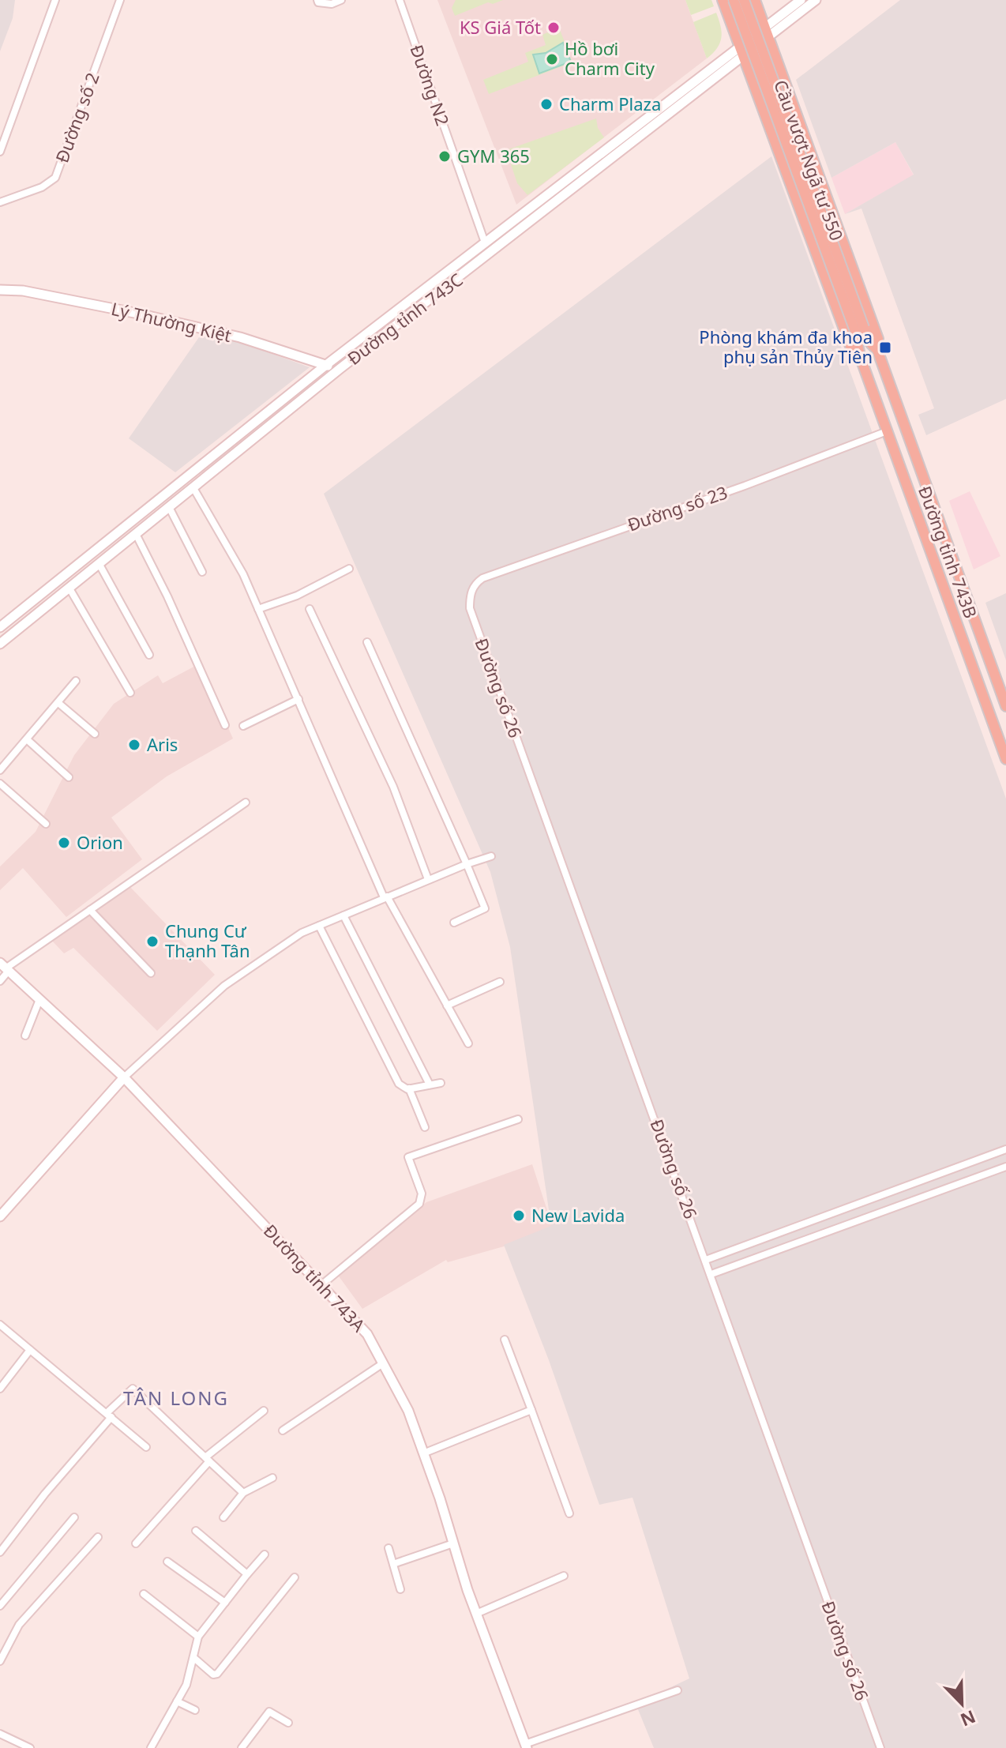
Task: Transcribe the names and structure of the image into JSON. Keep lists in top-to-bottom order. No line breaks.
{"streets":{"main road":["Cầu vượt Ngã tư 550","Đường tỉnh 743C","Lý Thường Kiệt","Đường tỉnh 743B","Đường tỉnh 743A"],"street":["Đường N2","Đường số 2","Đường số 23","Đường số 26"]},"crossings":[["Đường N2","Đường tỉnh 743C"],["Cầu vượt Ngã tư 550","Đường tỉnh 743B"],["Đường tỉnh 743C","Lý Thường Kiệt"],["Đường tỉnh 743C","Đường tỉnh 743B"],["Đường số 23","Đường tỉnh 743B"],["Đường số 23","Đường số 26"]],"districts":["TÂN LONG"],"places":{"other":["KS Giá Tốt","Hồ bơi Charm City","Charm Plaza","GYM 365","Aris","Orion","Chung Cư Thạnh Tân","New Lavida"],"transit":["Phòng khám đa khoa phụ sản Thủy Tiên"]},"north":"bottom right"}
